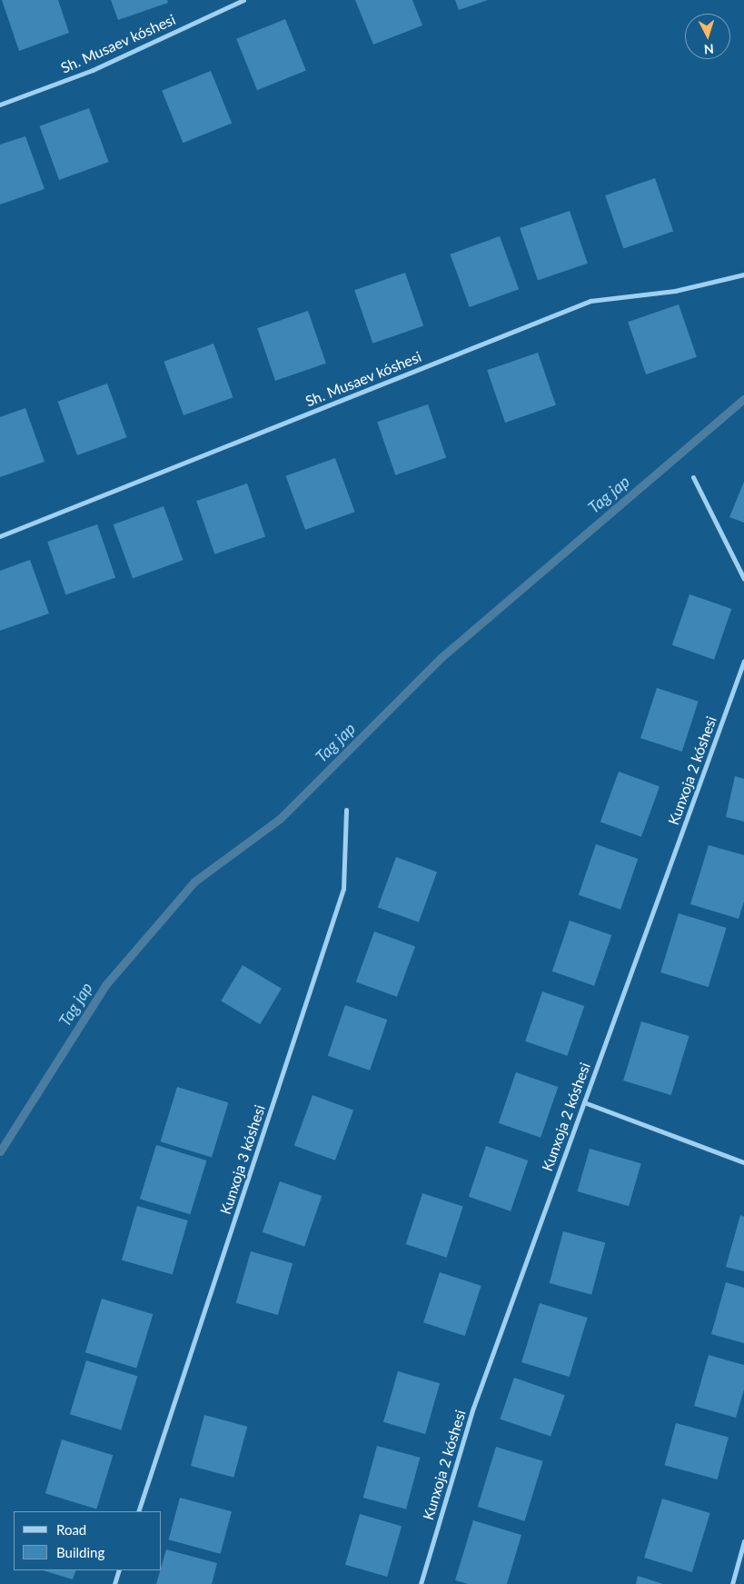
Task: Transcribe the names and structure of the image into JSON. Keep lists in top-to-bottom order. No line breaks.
{"streets":{"street":["Sh. Musaev kóshesi","Kunxoja 2 kóshesi","Kunxoja 3 kóshesi"]},"water":["Tag jap"],"legend":["Road","Building"],"north":"bottom"}
